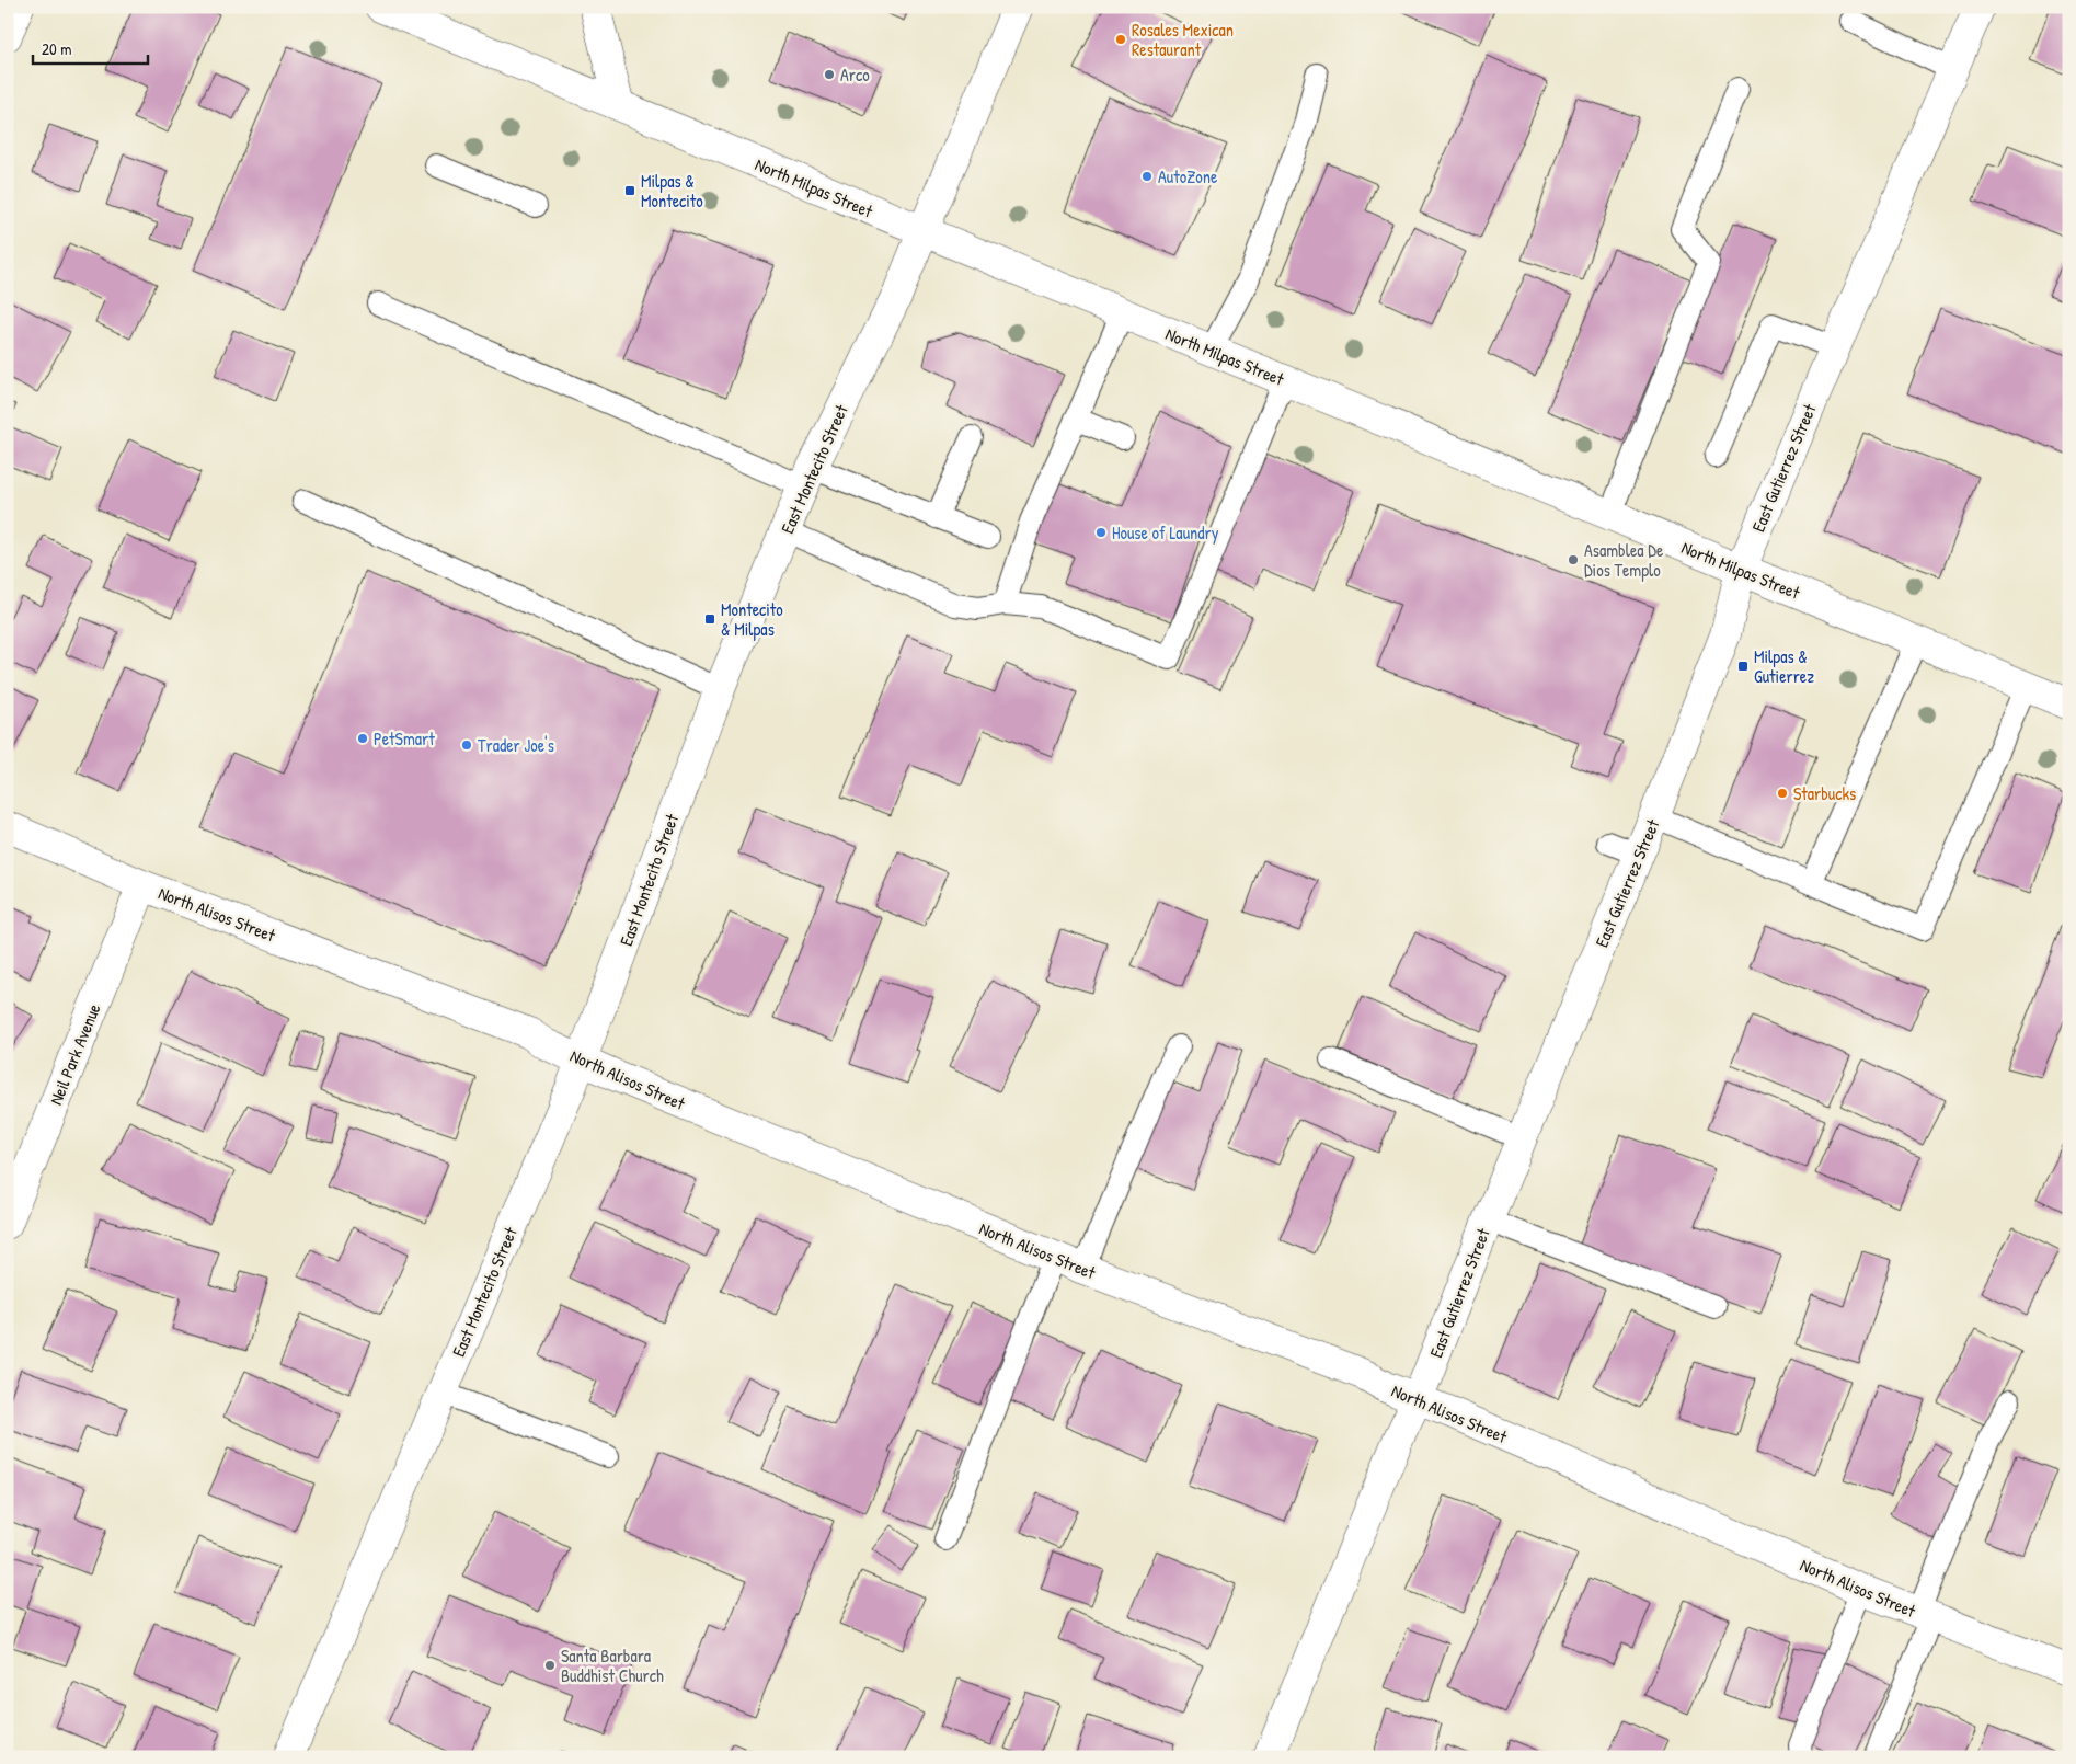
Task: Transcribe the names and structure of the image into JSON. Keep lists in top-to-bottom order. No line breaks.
{"streets":{"street":["North Milpas Street","East Gutierrez Street","East Montecito Street","North Alisos Street","Neil Park Avenue"]},"crossings":[["North Milpas Street","East Gutierrez Street"],["North Milpas Street","East Montecito Street"],["East Gutierrez Street","North Alisos Street"],["East Montecito Street","North Alisos Street"],["North Alisos Street","Neil Park Avenue"]],"places":{"other":["Rosales Mexican Restaurant","Arco","AutoZone","House of Laundry","Asamblea De Dios Templo","PetSmart","Trader Joe's","Starbucks","Santa Barbara Buddhist Church"],"transit":["Milpas & Montecito","Montecito & Milpas","Milpas & Gutierrez"]},"scale_bar":"20 m"}
